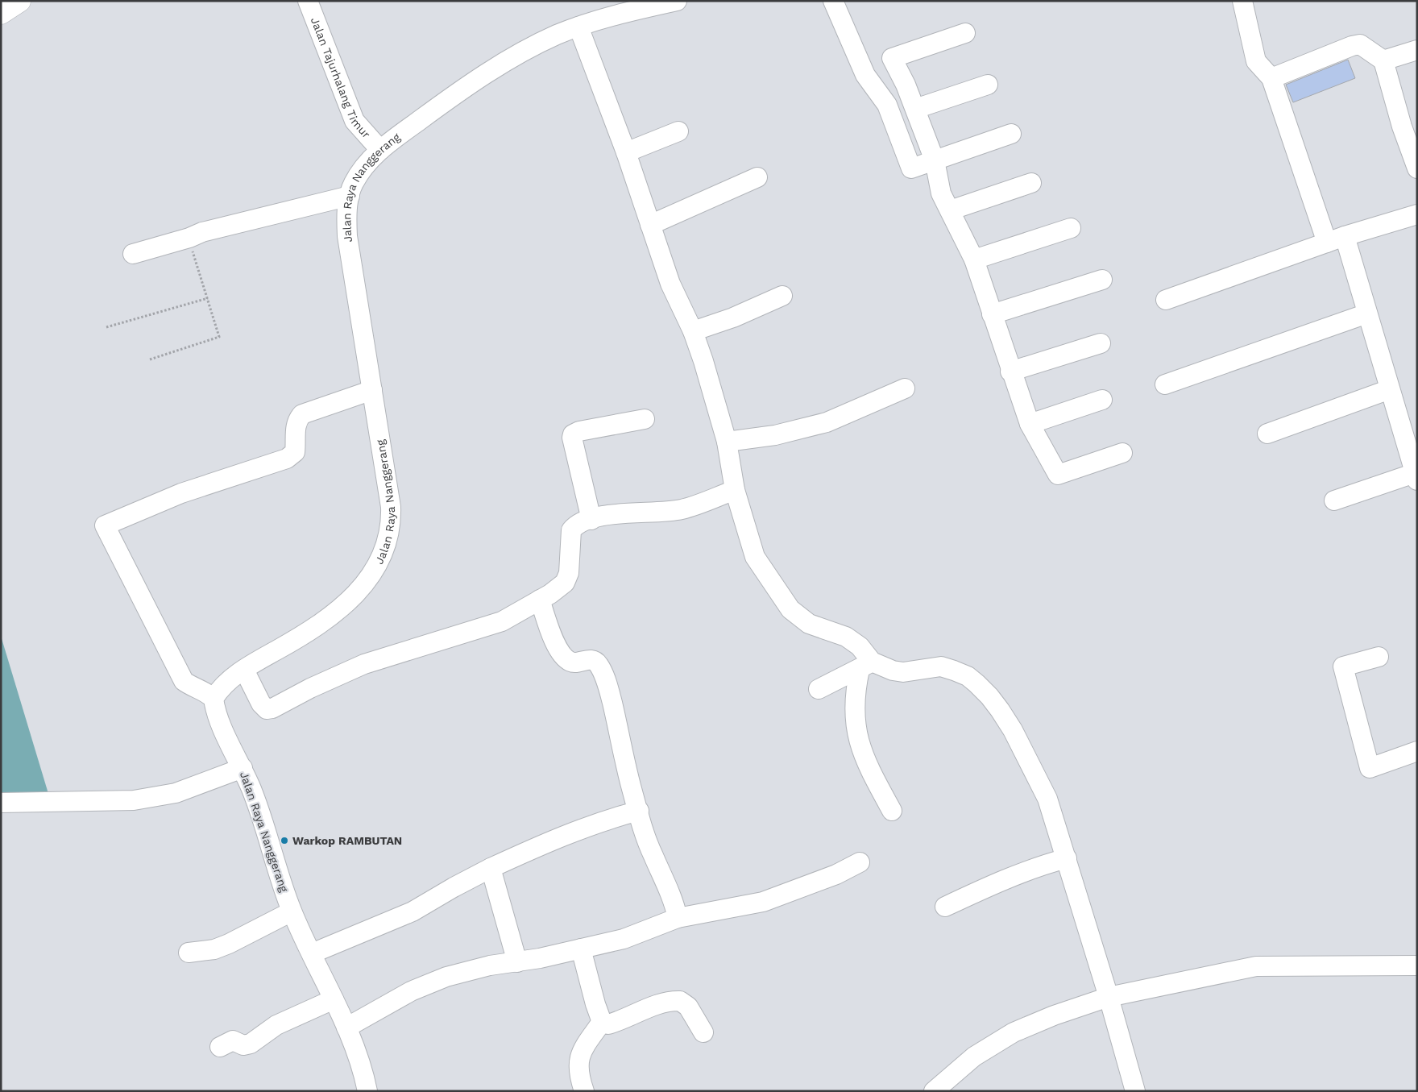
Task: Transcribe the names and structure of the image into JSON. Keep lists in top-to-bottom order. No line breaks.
{"streets":{"street":["Jalan Tajurhalang Timur","Jalan Raya Nanggerang"]},"crossings":[["Jalan Tajurhalang Timur","Jalan Raya Nanggerang"]],"places":["Warkop RAMBUTAN"]}
